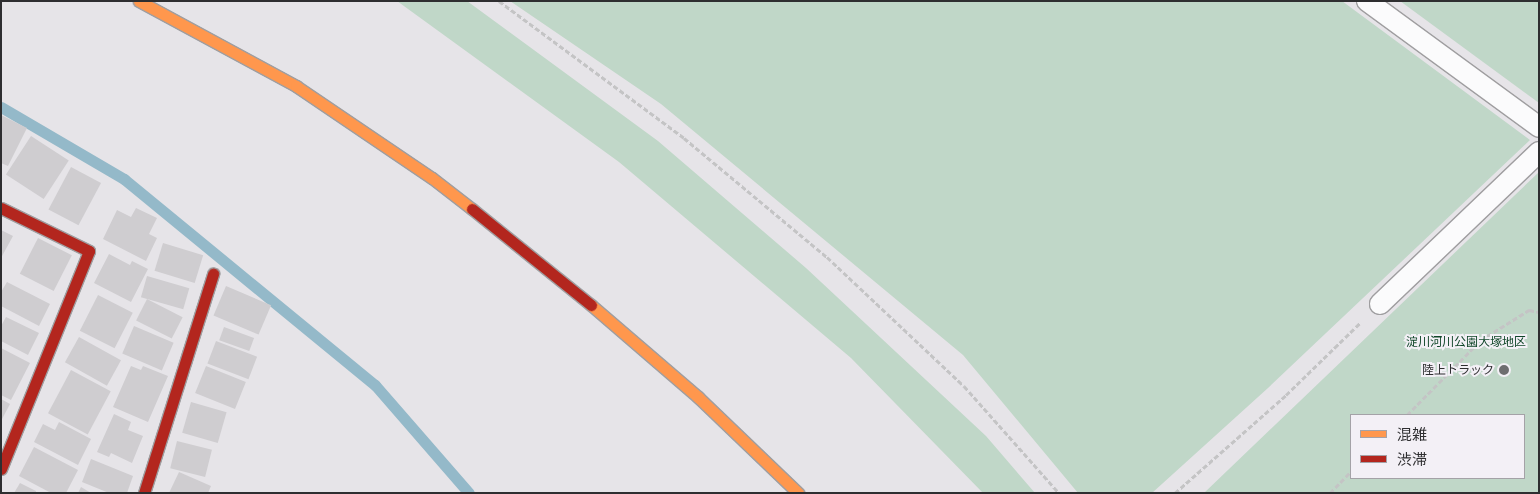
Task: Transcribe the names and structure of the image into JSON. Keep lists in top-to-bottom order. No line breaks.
{"parks":["淀川河川公園大塚地区"],"places":["陸上トラック"],"legend":["混雑","渋滞"]}
